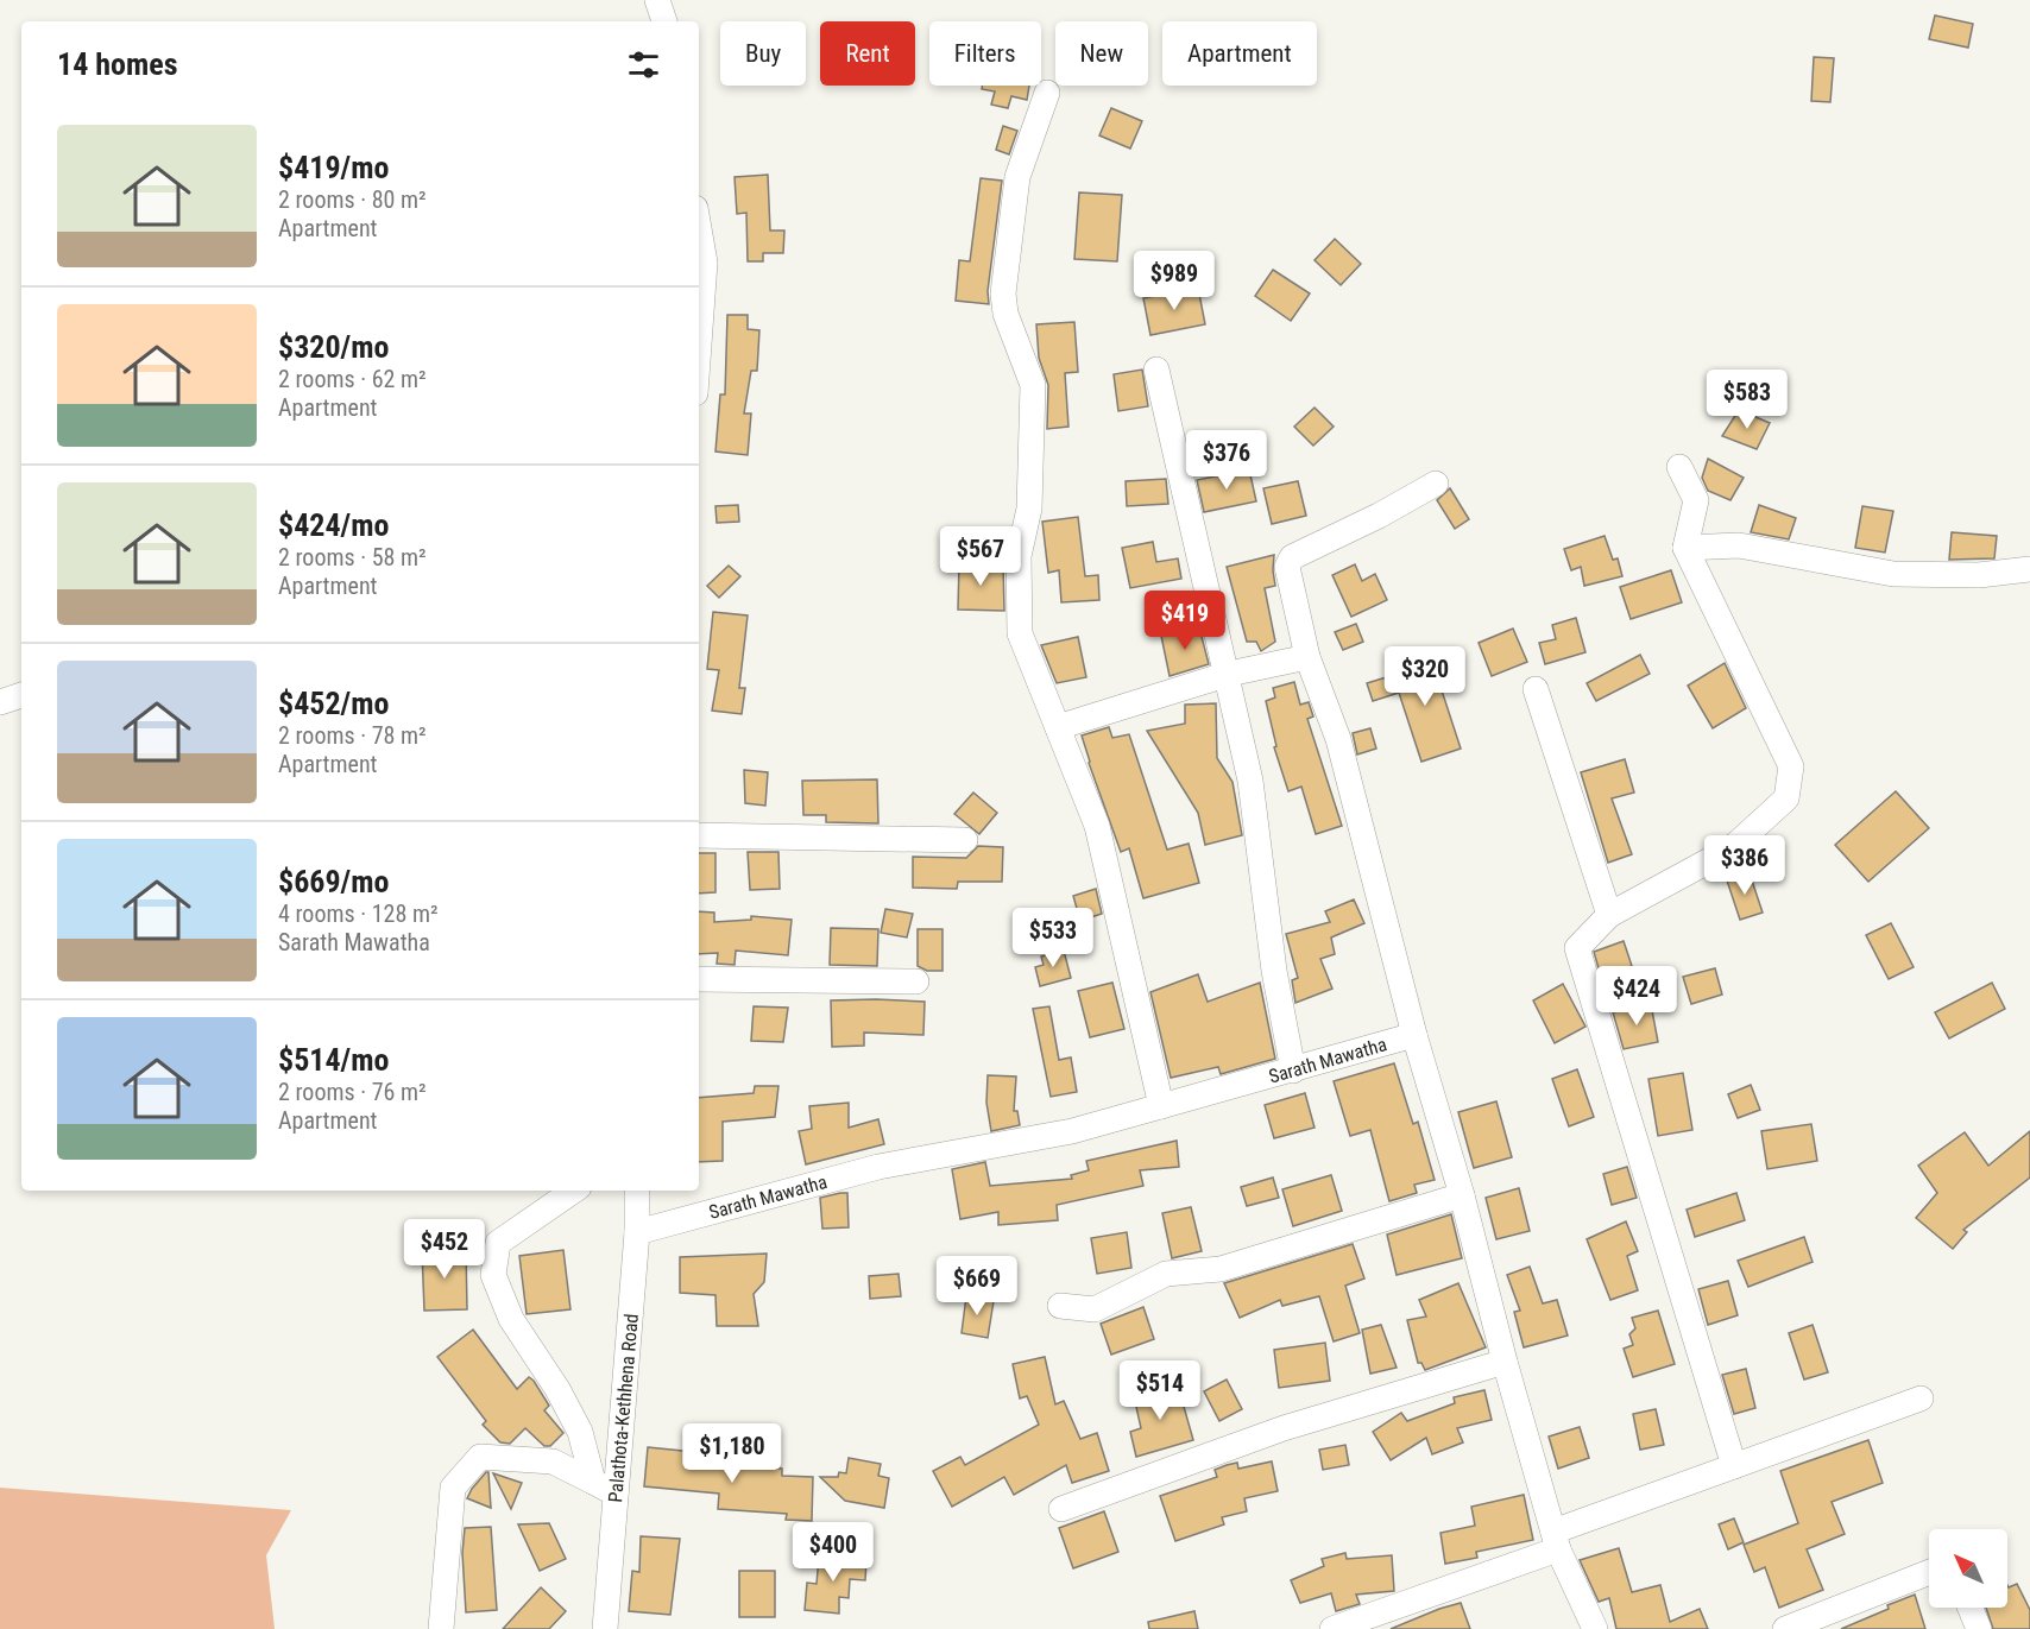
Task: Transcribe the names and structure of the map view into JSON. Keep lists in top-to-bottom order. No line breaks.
{"streets":{"street":["Sarath Mawatha","Palathota-Kethhena Road"]},"crossings":[["Sarath Mawatha","Palathota-Kethhena Road"]],"north":"top left","page":{"chip":["Buy","Rent","Filters","New","Apartment"],"heading":"14 homes","list":[{"name":"$419/mo","note":"2 rooms · 80 m² · Apartment"},{"name":"$320/mo","note":"2 rooms · 62 m² · Apartment"},{"name":"$424/mo","note":"2 rooms · 58 m² · Apartment"},{"name":"$452/mo","note":"2 rooms · 78 m² · Apartment"},{"name":"$669/mo","note":"4 rooms · 128 m² · Sarath Mawatha"},{"name":"$514/mo","note":"2 rooms · 76 m² · Apartment"}],"price":["$989","$583","$376","$567","$419","$320","$386","$533","$424","$452","$669","$514","$1,180","$400"]}}
